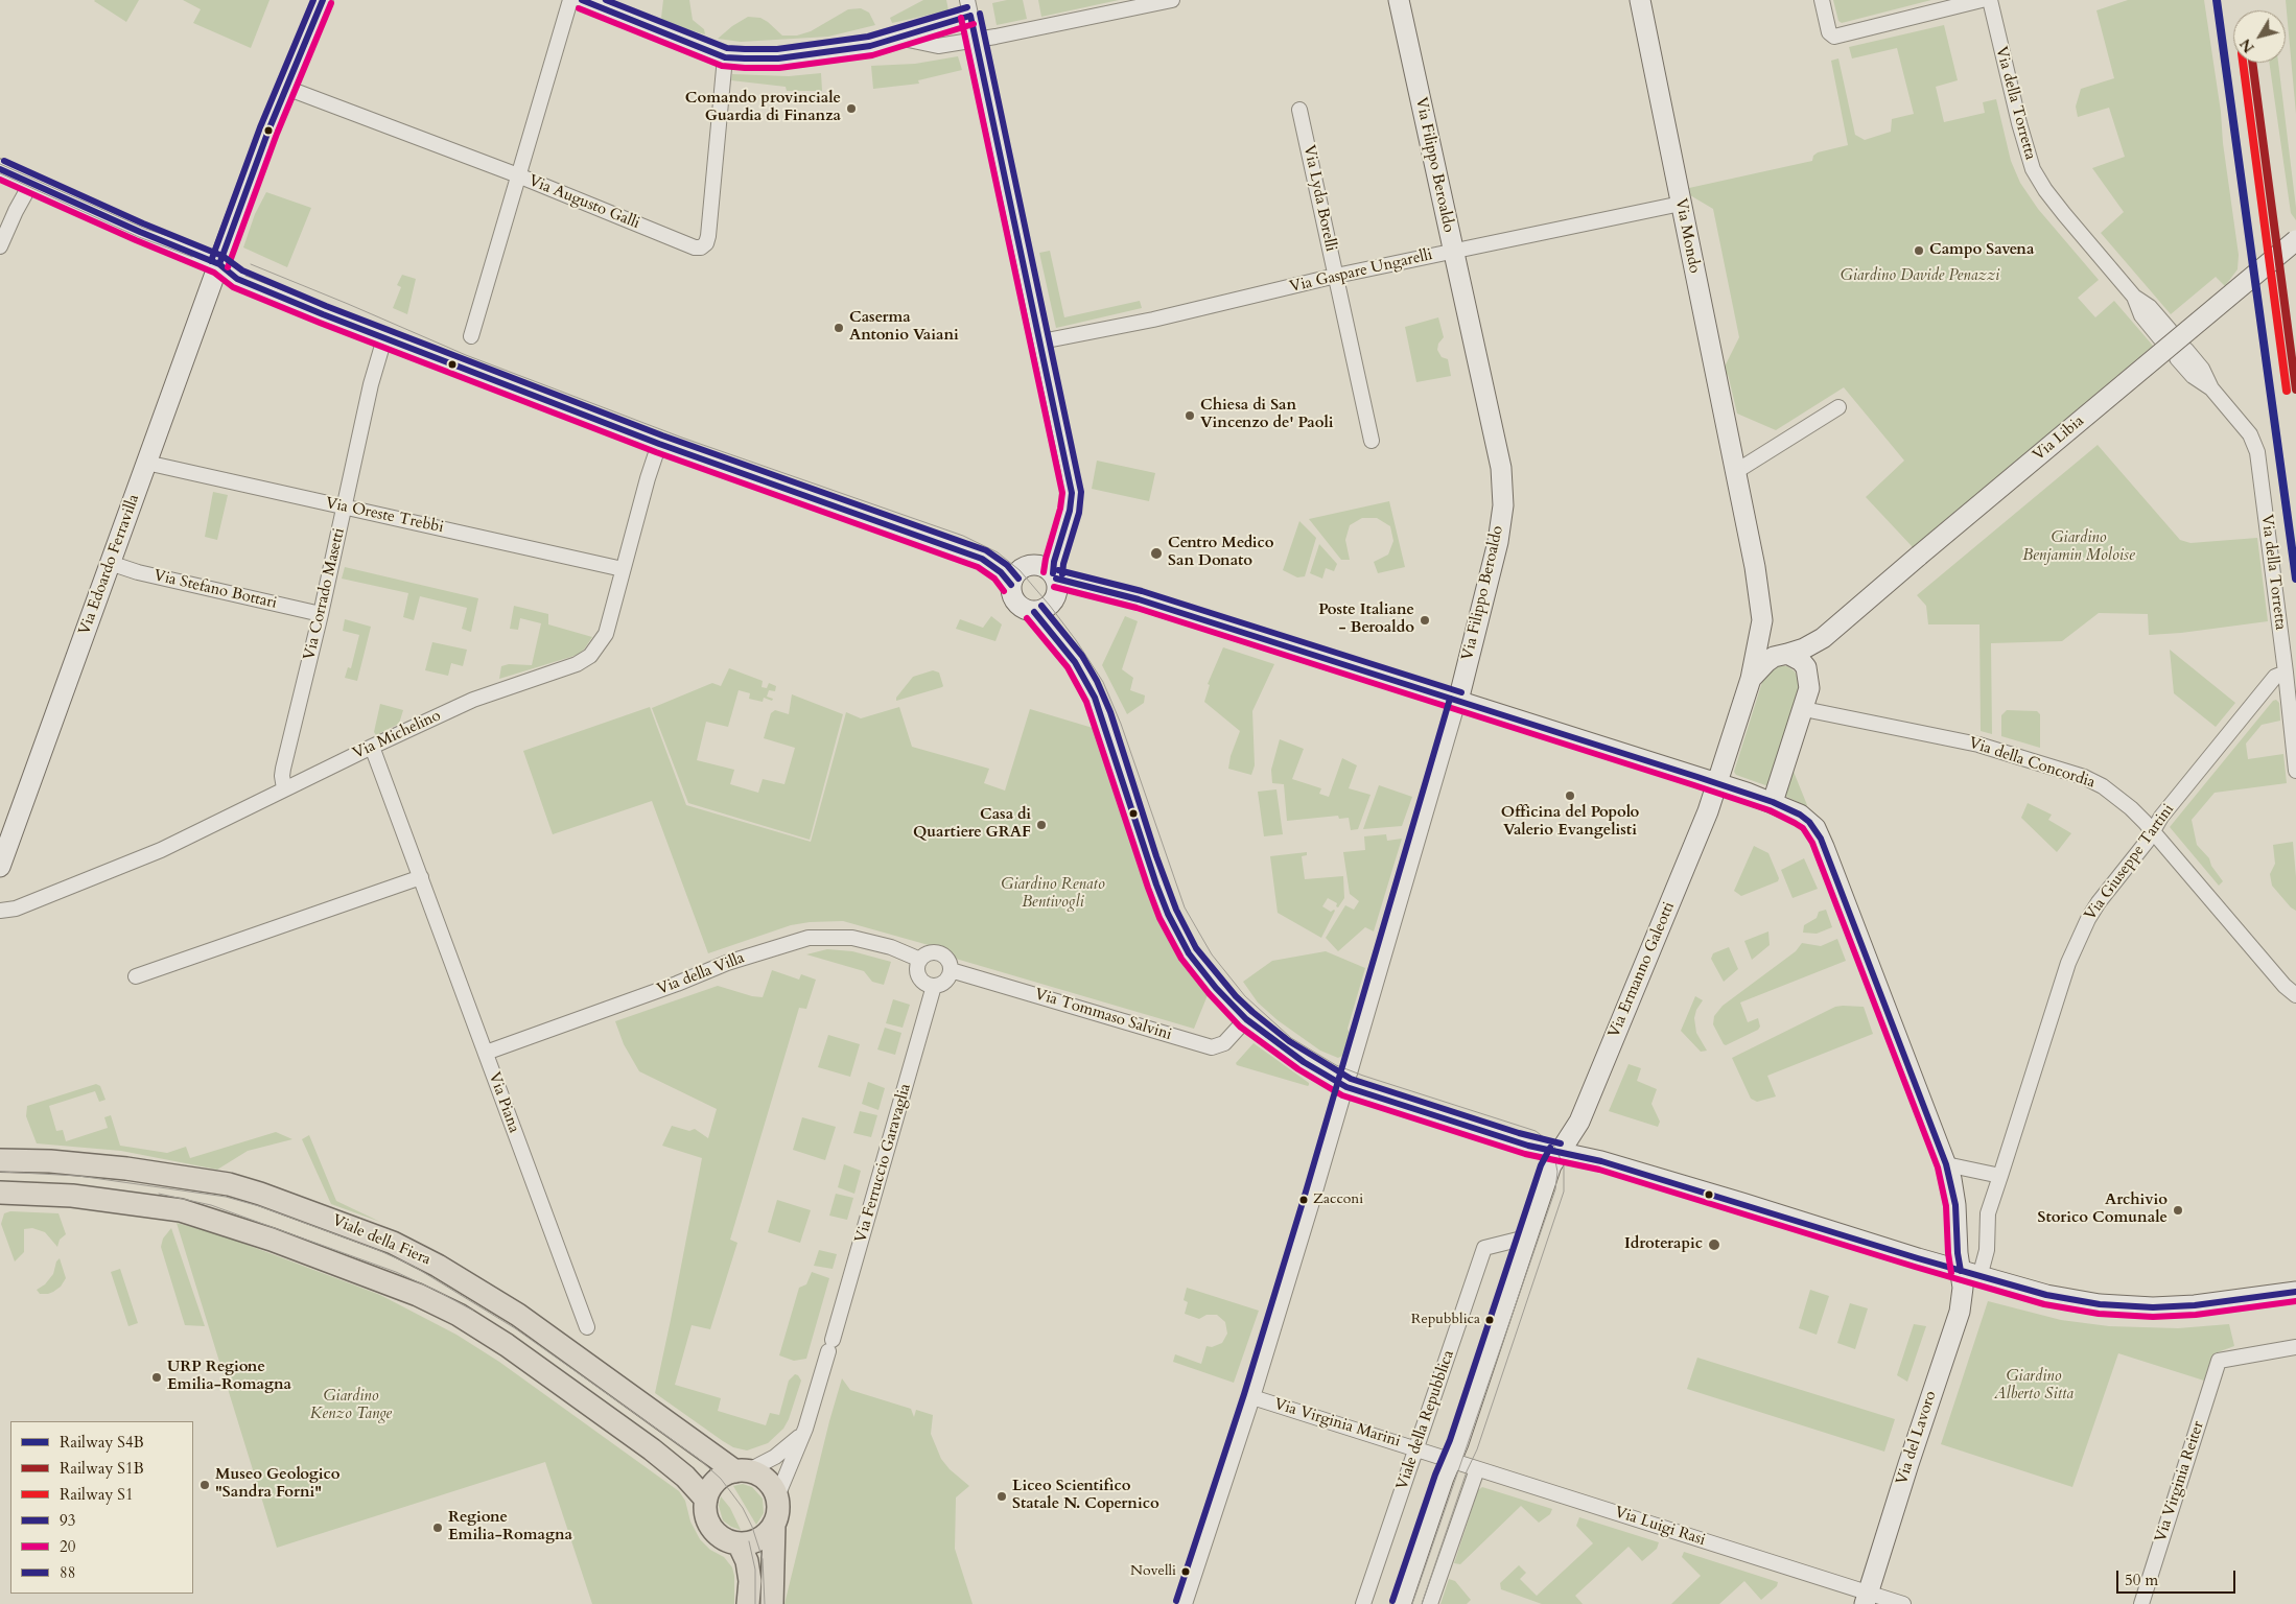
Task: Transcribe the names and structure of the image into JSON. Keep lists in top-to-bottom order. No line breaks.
{"streets":{"main road":["Via Filippo Beroaldo","Via Mondo","Via Libia","Via Edoardo Ferravilla","Via Ermanno Galeotti","Viale della Fiera","Via del Lavoro"],"street":["Via della Torretta","Via Lyda Borelli","Via Augusto Galli","Via Gaspare Ungarelli","Via Oreste Trebbi","Via Stefano Bottari","Via Corrado Masetti","Via Michelino","Via della Concordia","Via Giuseppe Tartini","Via della Villa","Via Tommaso Salvini","Via Piana","Via Ferruccio Garavaglia","Viale della Repubblica","Via Virginia Marini","Via Virginia Reiter","Via Luigi Rasi"]},"crossings":[["Via della Torretta","Via Giuseppe Tartini"],["Via Filippo Beroaldo","Via Gaspare Ungarelli"],["Via Filippo Beroaldo","Via Virginia Marini"],["Via Filippo Beroaldo","Via del Lavoro"],["Via Lyda Borelli","Via Gaspare Ungarelli"],["Via Augusto Galli","Via Edoardo Ferravilla"],["Via Mondo","Via Gaspare Ungarelli"],["Via Mondo","Via Libia"],["Via Mondo","Via Ermanno Galeotti"],["Via Libia","Via della Concordia"],["Via Libia","Via Ermanno Galeotti"],["Via Libia","Via del Lavoro"],["Via Oreste Trebbi","Via Edoardo Ferravilla"],["Via Oreste Trebbi","Via Corrado Masetti"],["Via Oreste Trebbi","Via Michelino"],["Via Edoardo Ferravilla","Via Stefano Bottari"],["Via Stefano Bottari","Via Corrado Masetti"],["Via Corrado Masetti","Via Michelino"],["Via Michelino","Via Piana"],["Via della Concordia","Via Giuseppe Tartini"],["Via Giuseppe Tartini","Via del Lavoro"],["Via Ermanno Galeotti","Via del Lavoro"],["Via della Villa","Via Tommaso Salvini"],["Via della Villa","Via Piana"],["Via della Villa","Via Ferruccio Garavaglia"],["Via Tommaso Salvini","Via Ferruccio Garavaglia"],["Via Ferruccio Garavaglia","Viale della Fiera"],["Viale della Repubblica","Via Virginia Marini"],["Via Virginia Marini","Via Luigi Rasi"],["Via del Lavoro","Via Luigi Rasi"]],"parks":["Giardino Davide Penazzi","Giardino Benjamin Moloise","Giardino Renato Bentivogli","Giardino Alberto Sitta","Giardino Kenzo Tange"],"places":["Comando provinciale Guardia di Finanza","Campo Savena","Caserma Antonio Vaiani","Chiesa di San Vincenzo de' Paoli","Centro Medico San Donato","Poste Italiane - Beroaldo","Officina del Popolo Valerio Evangelisti","Casa di Quartiere GRAF","Zacconi","Archivio Storico Comunale","Idroterapic","Repubblica","URP Regione Emilia-Romagna","Museo Geologico \"Sandra Forni\"","Liceo Scientifico Statale N. Copernico","Regione Emilia-Romagna","Novelli"],"lines":["rail line S4B","transit line 93","transit line 88","transit line 20","rail line S1B","rail line S1"],"legend":["Railway S4B","Railway S1B","Railway S1","93","20","88"],"scale_bar":"50 m","north":"bottom left"}
